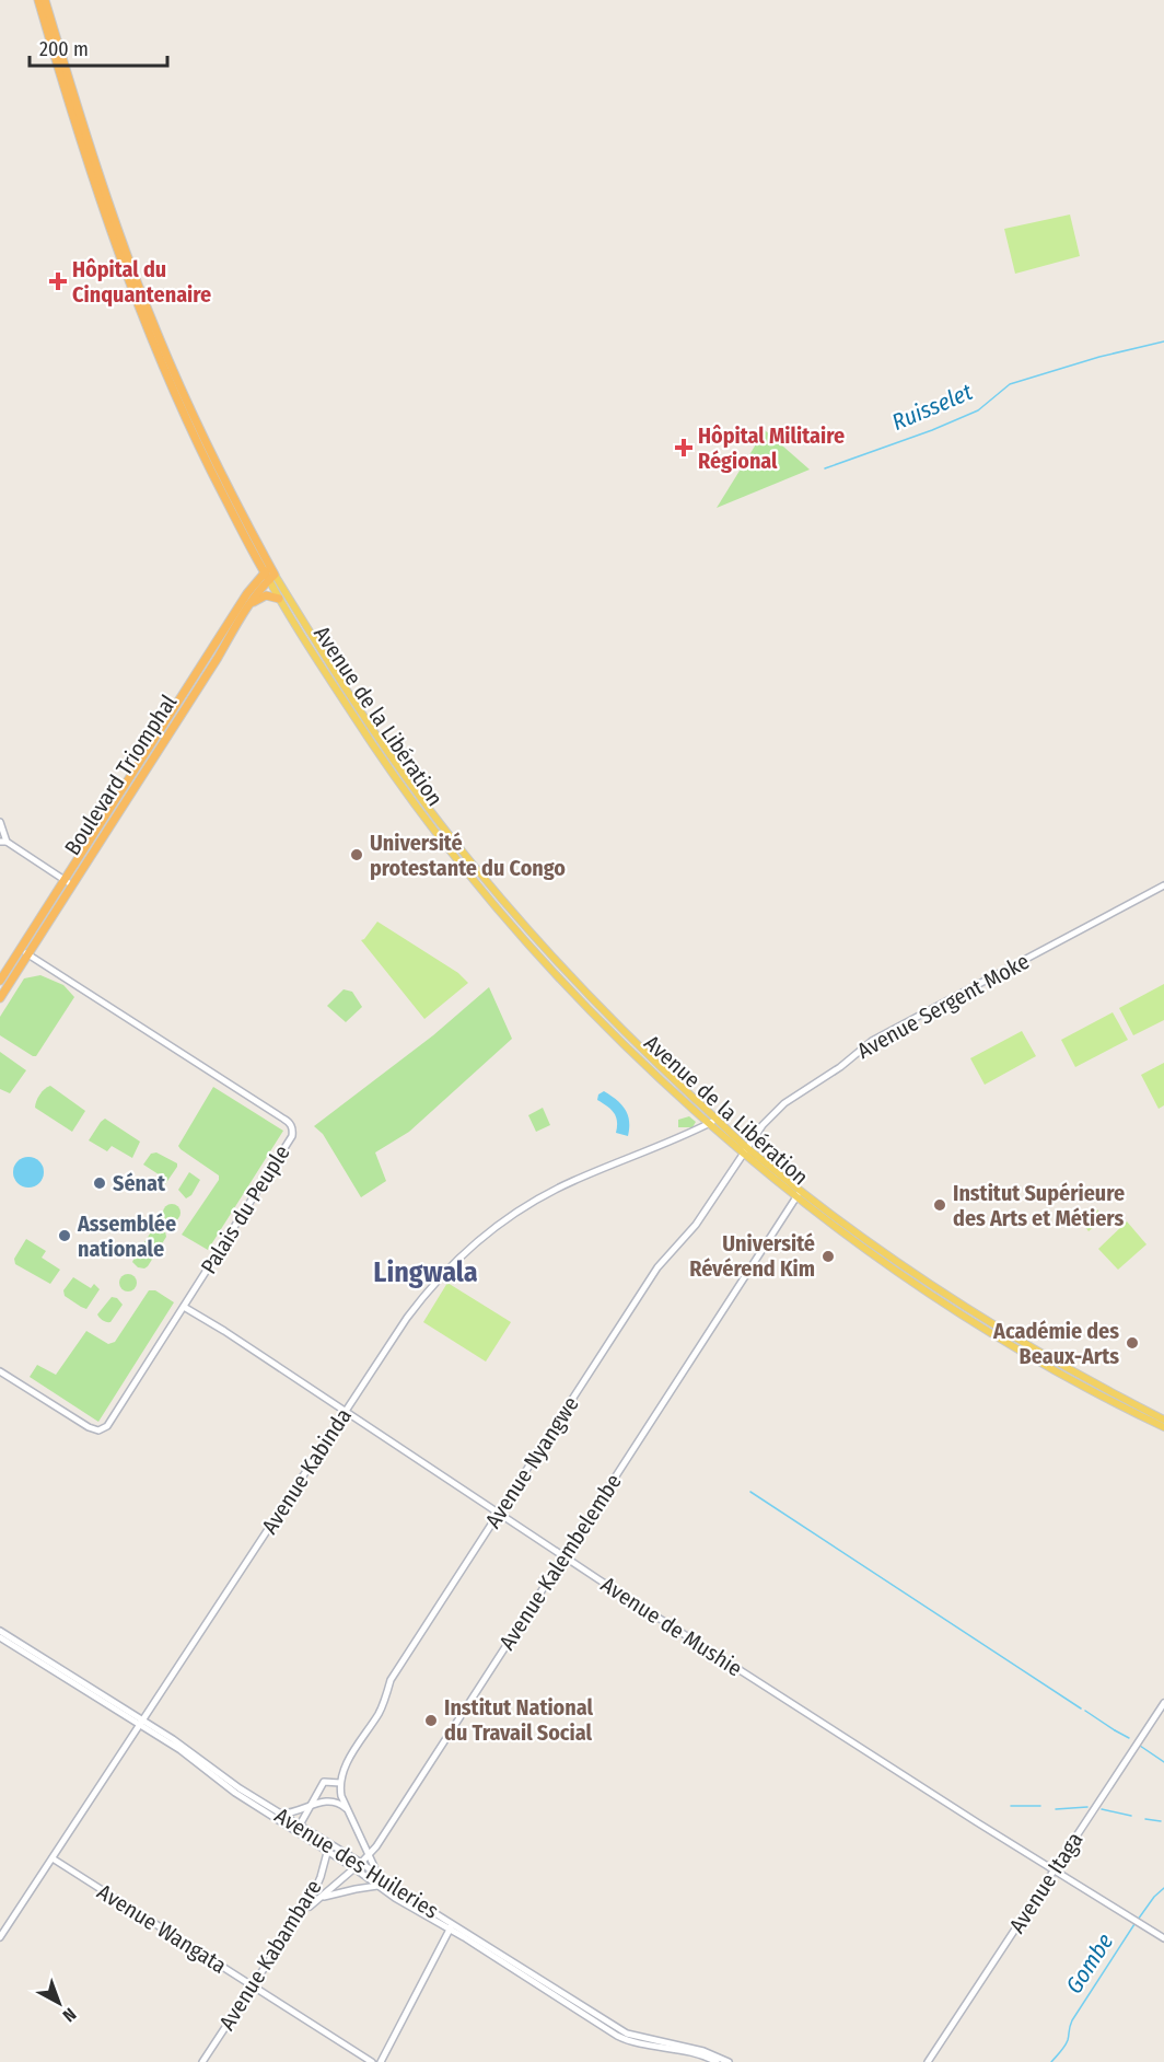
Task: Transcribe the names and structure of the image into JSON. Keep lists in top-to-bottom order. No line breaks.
{"streets":{"highway":["Avenue de la Libération","Boulevard Triomphal"],"street":["Avenue Sergent Moke","Palais du Peuple","Avenue Nyangwe","Avenue Kabinda","Avenue Kalembelembe","Avenue de Mushie","Avenue des Huileries","Avenue Itaga","Avenue Wangata","Avenue Kabambare"]},"crossings":[["Avenue de la Libération","Boulevard Triomphal"],["Avenue de la Libération","Avenue Sergent Moke"],["Avenue de la Libération","Avenue Nyangwe"],["Avenue de la Libération","Avenue Kabinda"],["Avenue de la Libération","Avenue Kalembelembe"],["Boulevard Triomphal","Palais du Peuple"],["Avenue Sergent Moke","Avenue Nyangwe"],["Palais du Peuple","Avenue de Mushie"],["Avenue Nyangwe","Avenue de Mushie"],["Avenue Kabinda","Avenue de Mushie"],["Avenue Kabinda","Avenue des Huileries"],["Avenue Kabinda","Avenue Wangata"],["Avenue Kalembelembe","Avenue de Mushie"],["Avenue Kalembelembe","Avenue des Huileries"],["Avenue Kalembelembe","Avenue Kabambare"],["Avenue de Mushie","Avenue Itaga"],["Avenue des Huileries","Avenue Kabambare"],["Avenue Wangata","Avenue Kabambare"]],"districts":["Lingwala"],"water":["Ruisselet","Gombe"],"places":{"health":["Hôpital du Cinquantenaire","Hôpital Militaire Régional"],"other":["Université protestante du Congo","Sénat","Institut Supérieure des Arts et Métiers","Assemblée nationale","Université Révérend Kim","Académie des Beaux-Arts","Institut National du Travail Social"]},"scale_bar":"200 m","north":"bottom right"}
